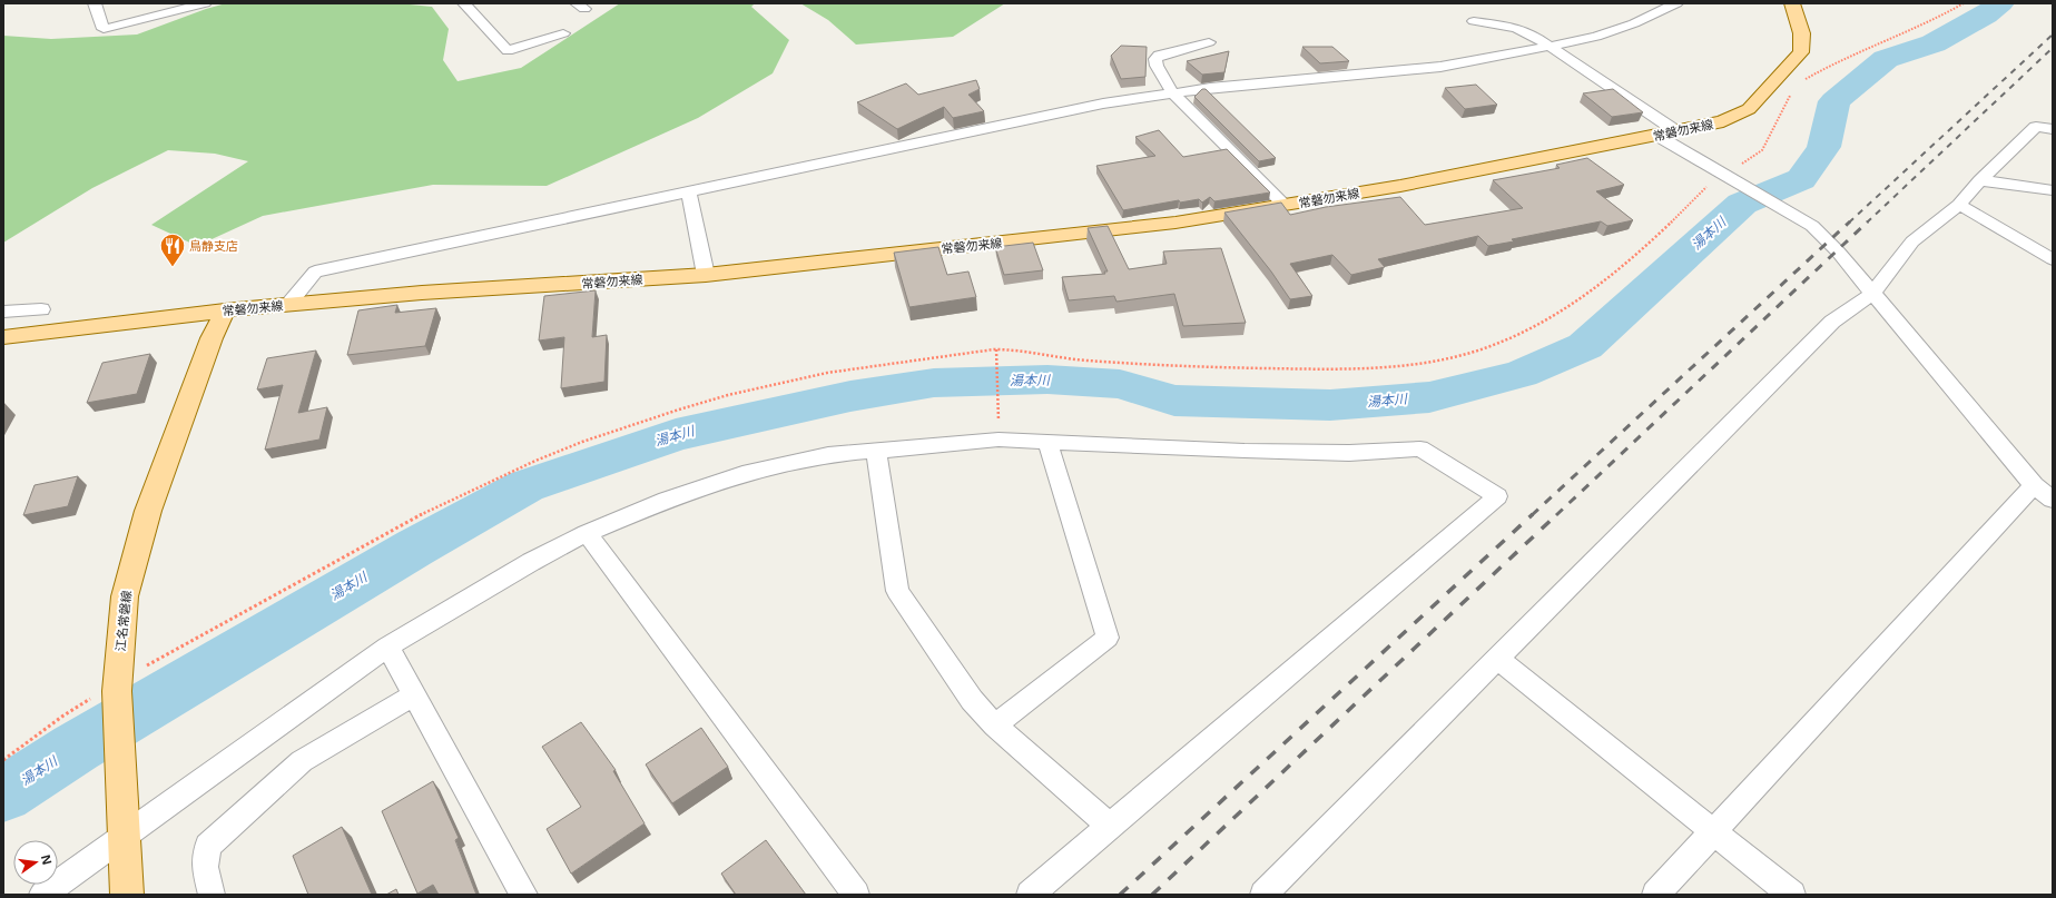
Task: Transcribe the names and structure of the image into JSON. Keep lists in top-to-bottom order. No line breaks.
{"streets":{"main road":["常磐勿来線","江名常磐線"]},"crossings":[["常磐勿来線","江名常磐線"]],"water":["湯本川"],"places":{"restaurant":["鳥静支店"]},"north":"right"}
